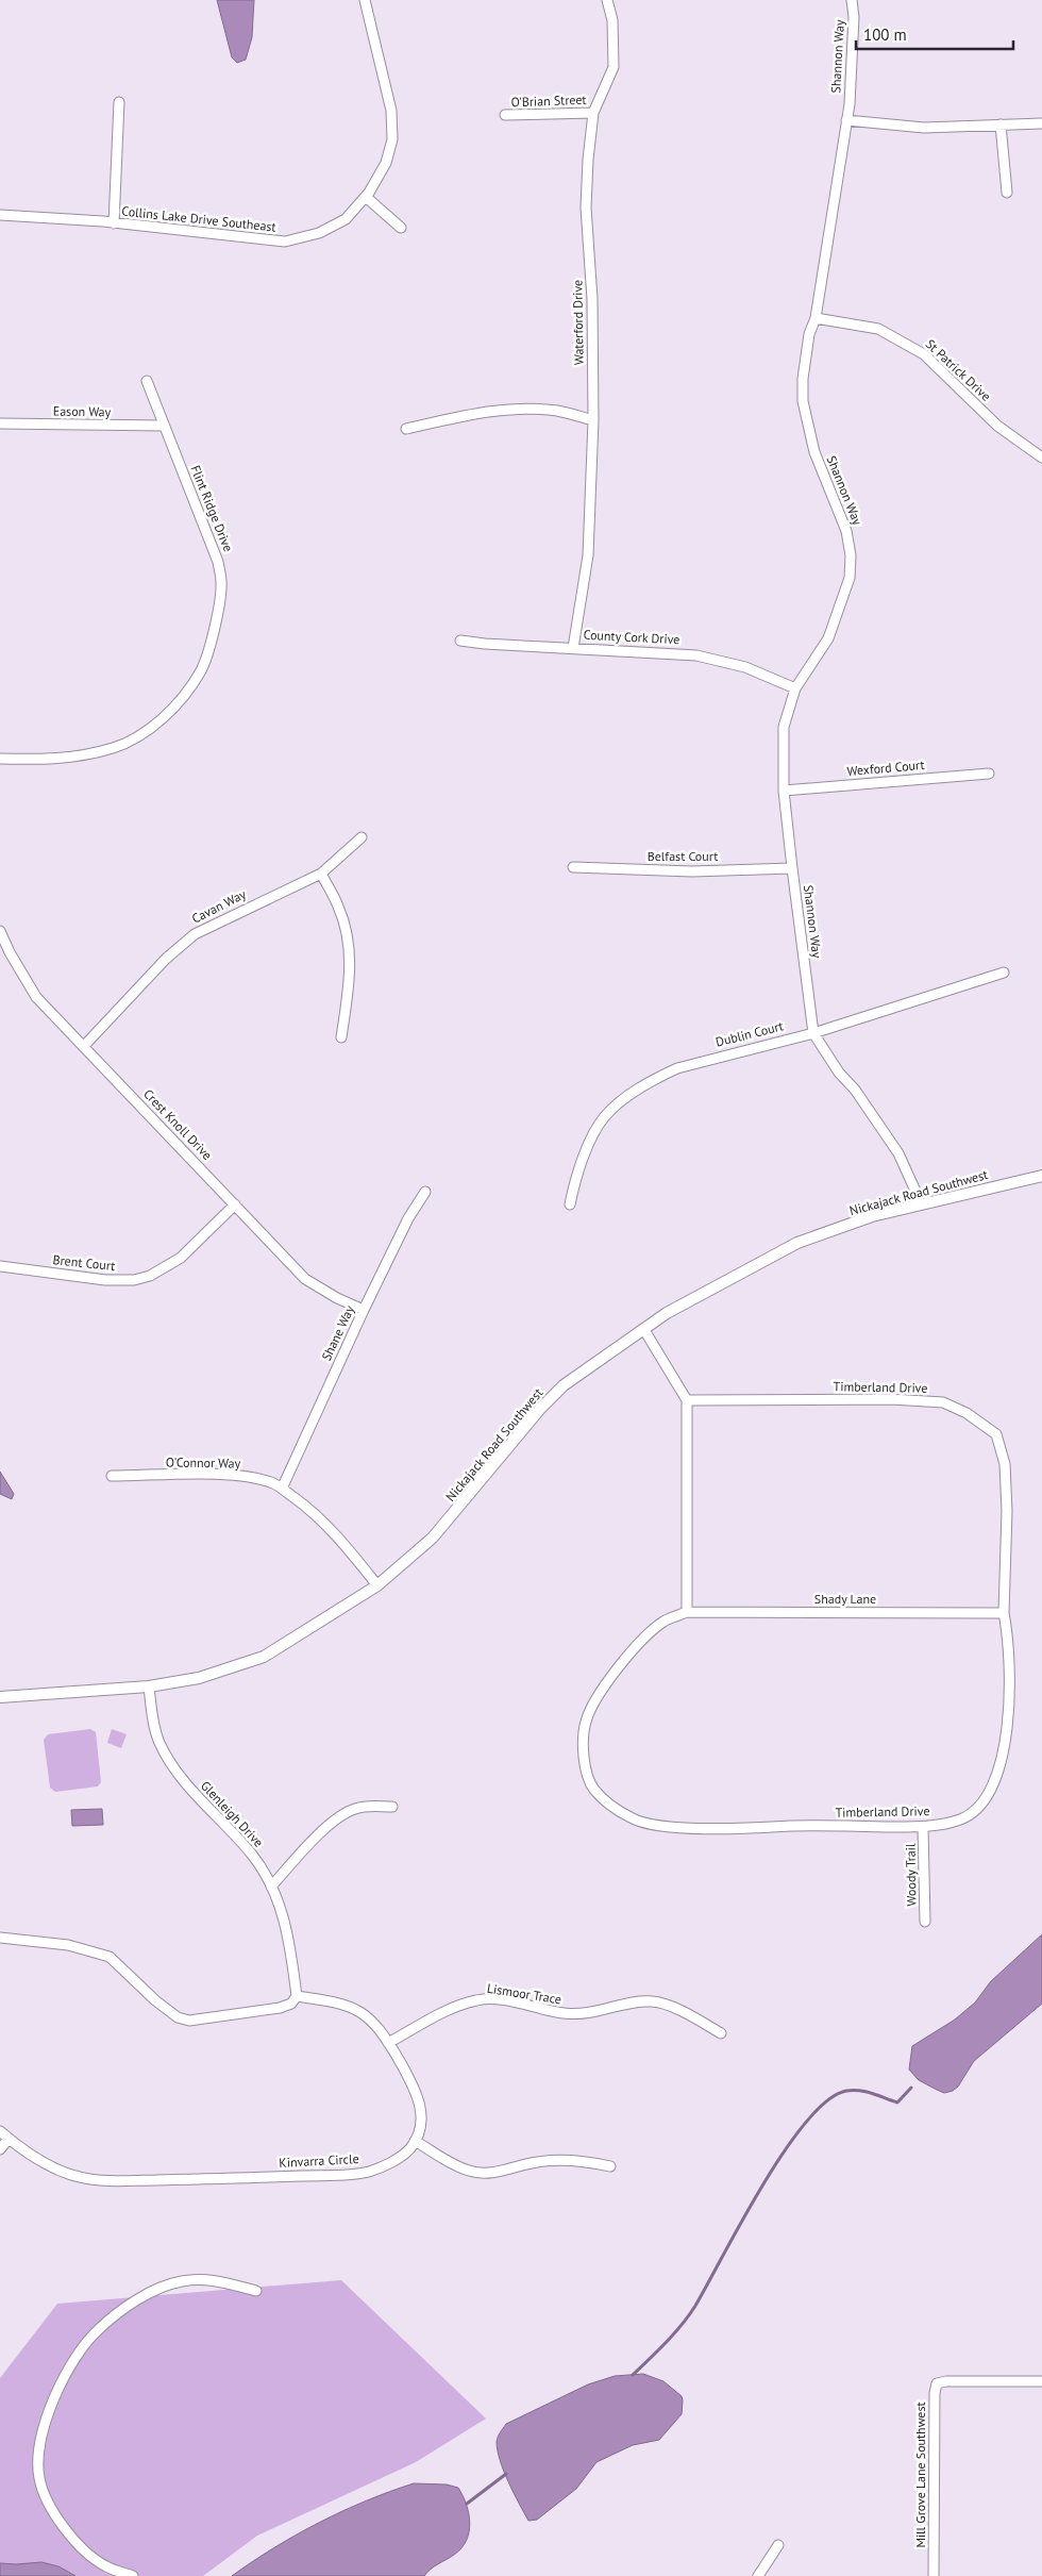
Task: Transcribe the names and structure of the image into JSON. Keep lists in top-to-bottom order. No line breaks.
{"streets":{"street":["Shannon Way","O'Brian Street","Collins Lake Drive Southeast","Waterford Drive","St Patrick Drive","Eason Way","Flint Ridge Drive","County Cork Drive","Wexford Court","Belfast Court","Cavan Way","Dublin Court","Crest Knoll Drive","Nickajack Road Southwest","Brent Court","Shane Way","Timberland Drive","O'Connor Way","Shady Lane","Glenleigh Drive","Woody Trail","Lismoor Trace","Kinvarra Circle","Mill Grove Lane Southwest"]},"crossings":[["Shannon Way","St Patrick Drive"],["Shannon Way","County Cork Drive"],["Shannon Way","Wexford Court"],["Shannon Way","Belfast Court"],["Shannon Way","Dublin Court"],["Shannon Way","Nickajack Road Southwest"],["O'Brian Street","Waterford Drive"],["Waterford Drive","County Cork Drive"],["Eason Way","Flint Ridge Drive"],["Cavan Way","Crest Knoll Drive"],["Crest Knoll Drive","Brent Court"],["Crest Knoll Drive","Shane Way"],["Nickajack Road Southwest","O'Connor Way"],["Nickajack Road Southwest","Glenleigh Drive"],["Shane Way","O'Connor Way"],["Timberland Drive","Shady Lane"],["Timberland Drive","Woody Trail"]],"scale_bar":"100 m"}
